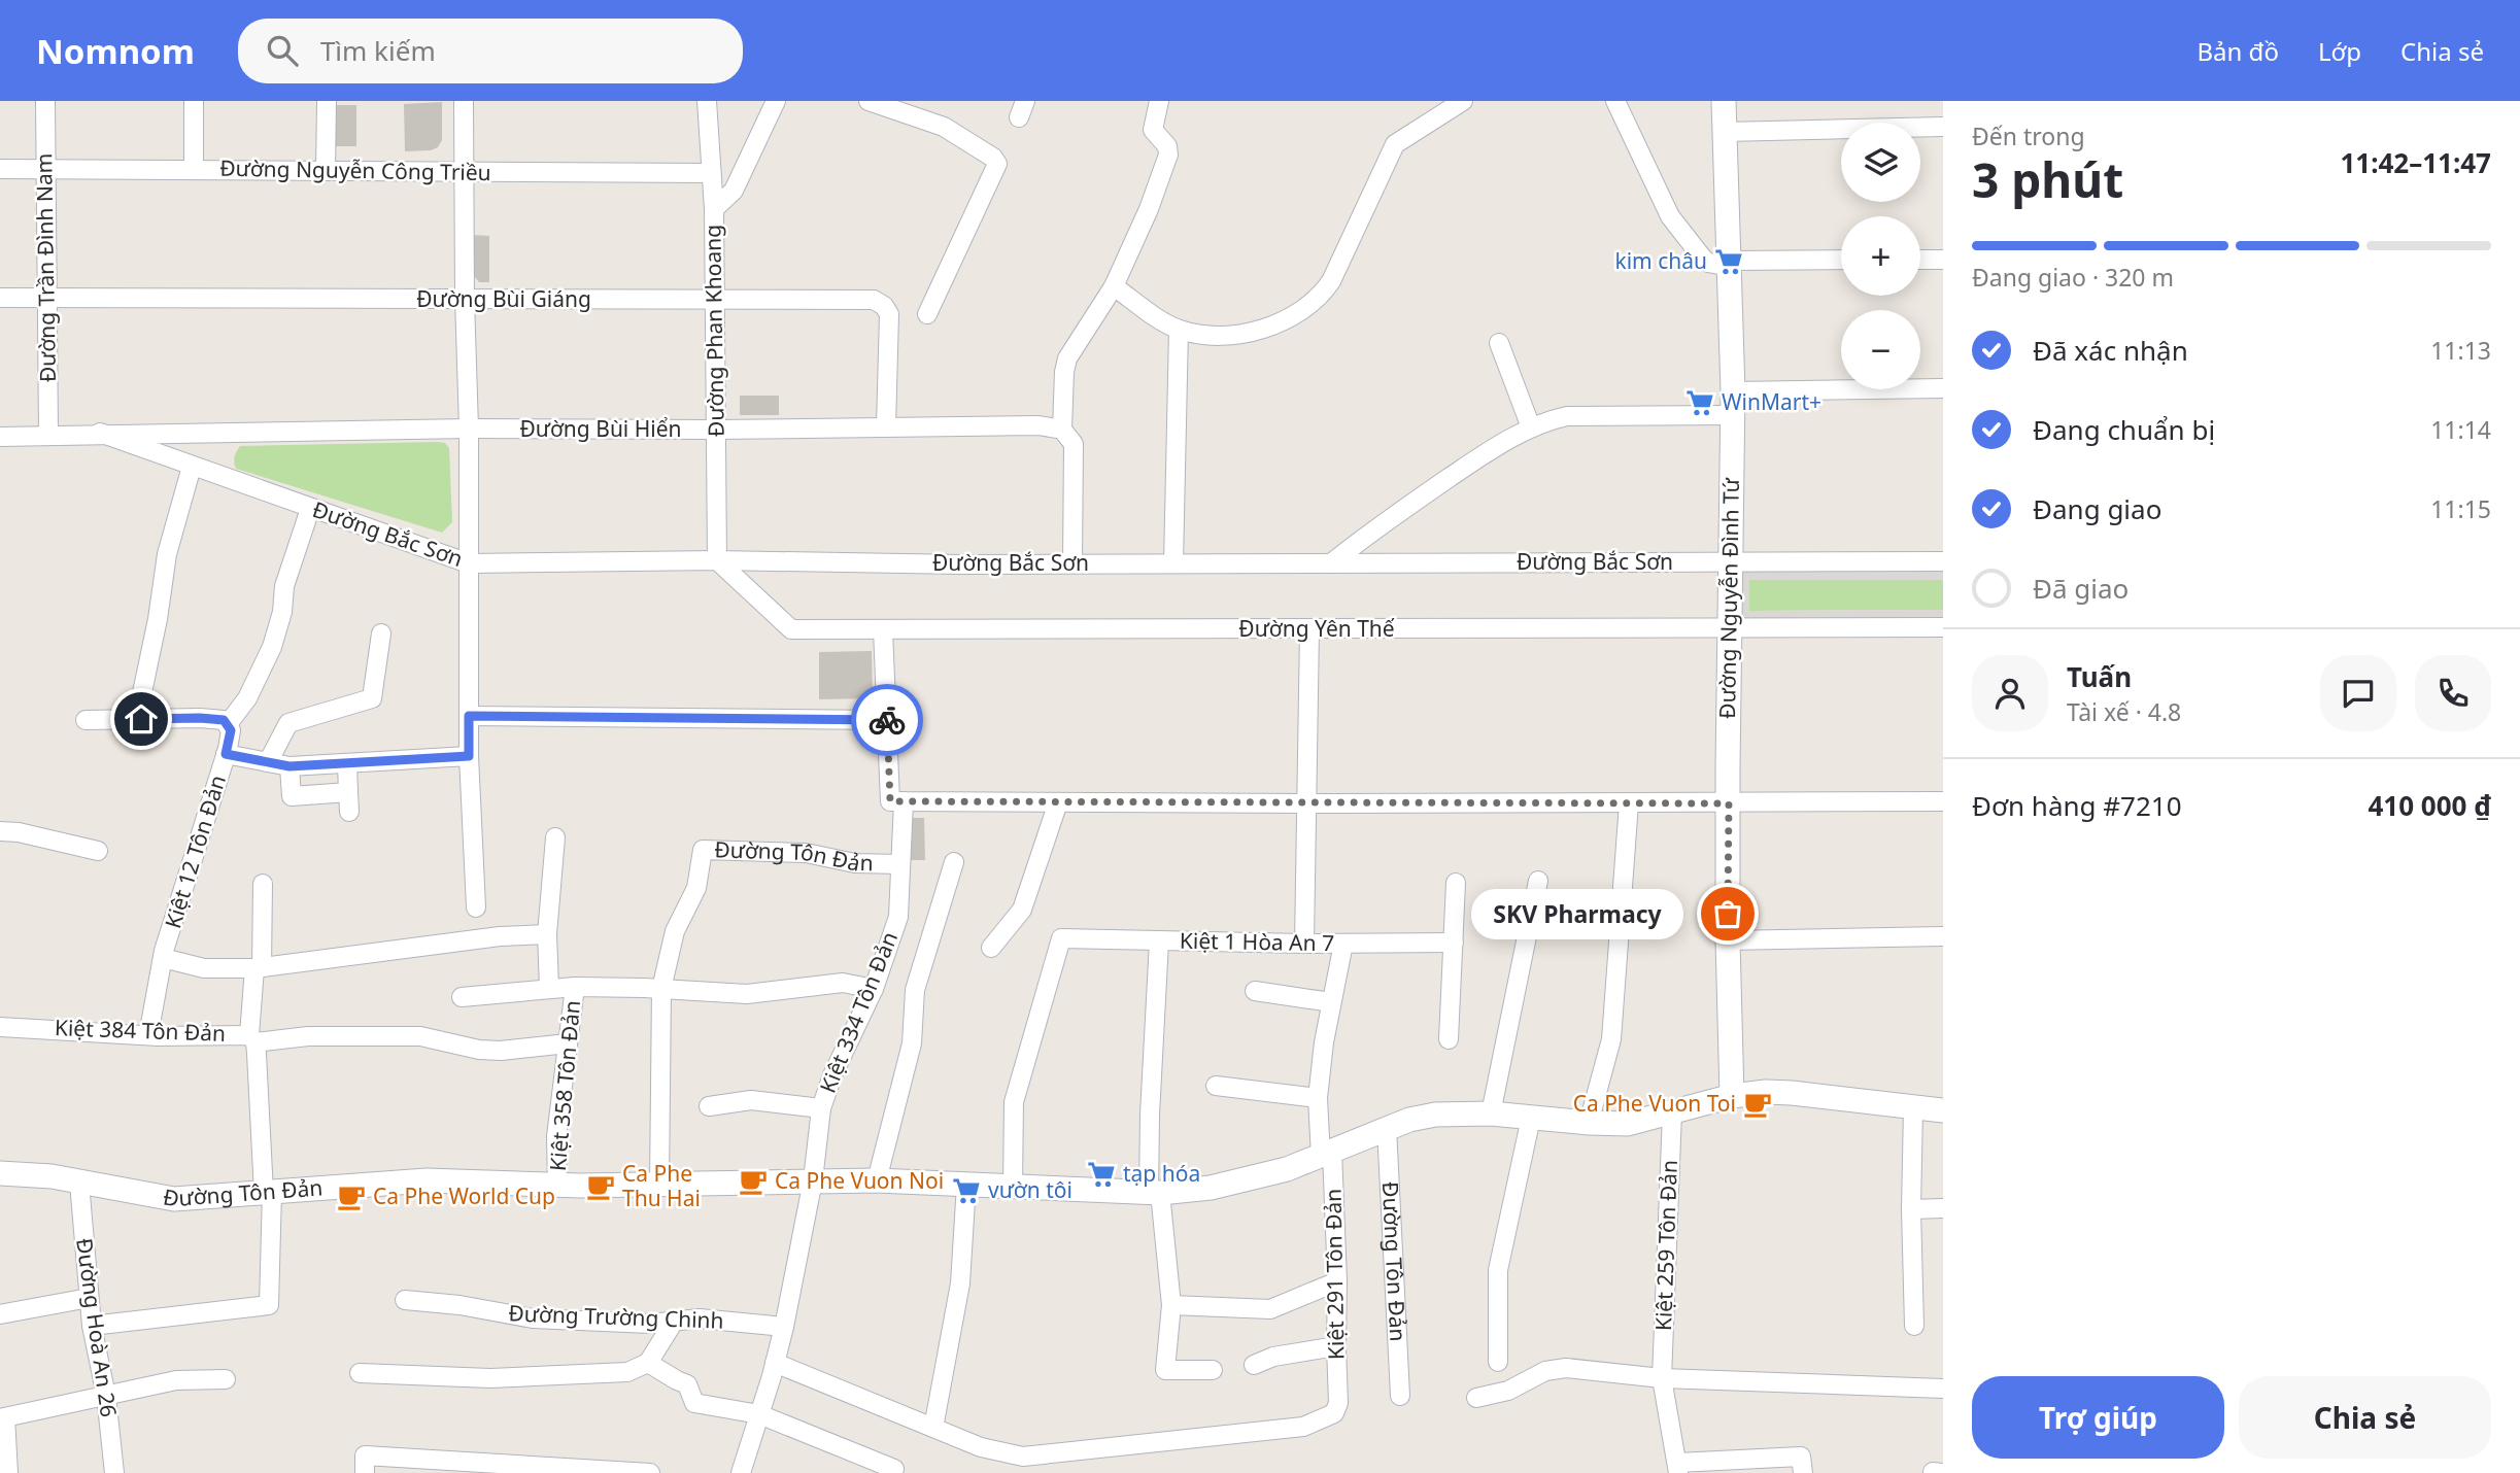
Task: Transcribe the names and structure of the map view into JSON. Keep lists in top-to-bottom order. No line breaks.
{"streets":{"street":["Đường Nguyễn Công Triều","Đường Trần Đình Nam","Đường Bùi Giáng","Đường Phan Khoang","Đường Bùi Hiển","Đường Bắc Sơn","Đường Nguyễn Đình Tứ","Đường Yên Thế","Kiệt 12 Tôn Đản","Đường Tôn Đản","Kiệt 1 Hòa An 7","Kiệt 334 Tôn Đản","Kiệt 384 Tôn Đản","Kiệt 358 Tôn Đản","Kiệt 259 Tôn Đản","Kiệt 291 Tôn Đản","Đường Trường Chinh","Đường Hoà An 26"]},"crossings":[["Đường Nguyễn Công Triều","Đường Trần Đình Nam"],["Đường Nguyễn Công Triều","Đường Phan Khoang"],["Đường Trần Đình Nam","Đường Bùi Giáng"],["Đường Trần Đình Nam","Đường Bùi Hiển"],["Đường Bùi Giáng","Đường Phan Khoang"],["Đường Bùi Giáng","Đường Bùi Hiển"],["Đường Phan Khoang","Đường Bùi Hiển"],["Đường Phan Khoang","Đường Bắc Sơn"],["Đường Phan Khoang","Đường Yên Thế"],["Đường Bùi Hiển","Đường Bắc Sơn"],["Đường Bắc Sơn","Đường Nguyễn Đình Tứ"],["Đường Bắc Sơn","Đường Yên Thế"],["Đường Nguyễn Đình Tứ","Đường Yên Thế"],["Đường Nguyễn Đình Tứ","Đường Tôn Đản"],["Kiệt 12 Tôn Đản","Kiệt 384 Tôn Đản"],["Đường Tôn Đản","Kiệt 1 Hòa An 7"],["Đường Tôn Đản","Kiệt 334 Tôn Đản"],["Đường Tôn Đản","Kiệt 384 Tôn Đản"],["Đường Tôn Đản","Kiệt 358 Tôn Đản"],["Đường Tôn Đản","Kiệt 259 Tôn Đản"],["Đường Tôn Đản","Kiệt 291 Tôn Đản"],["Đường Tôn Đản","Đường Hoà An 26"],["Kiệt 1 Hòa An 7","Kiệt 291 Tôn Đản"],["Kiệt 334 Tôn Đản","Đường Trường Chinh"],["Kiệt 384 Tôn Đản","Đường Hoà An 26"]],"places":{"supermarket":["kim châu","WinMart+","tạp hóa","vườn tôi"],"other":["SKV Pharmacy"],"cafe":["Ca Phe Vuon Toi","Ca Phe Vuon Noi","Ca Phe Thu Hai","Ca Phe World Cup"]},"page":{"header":"Nomnom","search":"Tìm kiếm","nav":["Bản đồ","Lớp","Chia sẻ"],"heading":["3 phút","Đến trong","11:42–11:47"],"panel":["Tuấn","Tài xế · 4.8","Đơn hàng #7210","410 000 ₫"],"map_buttons":["+","−"],"bar":"Đang giao · 320 m","list":[["Đã xác nhận","11:13"],["Đang chuẩn bị","11:14"],["Đang giao","11:15"],"Đã giao"],"bubble":"SKV Pharmacy","buttons":["Trợ giúp","Chia sẻ"]}}
